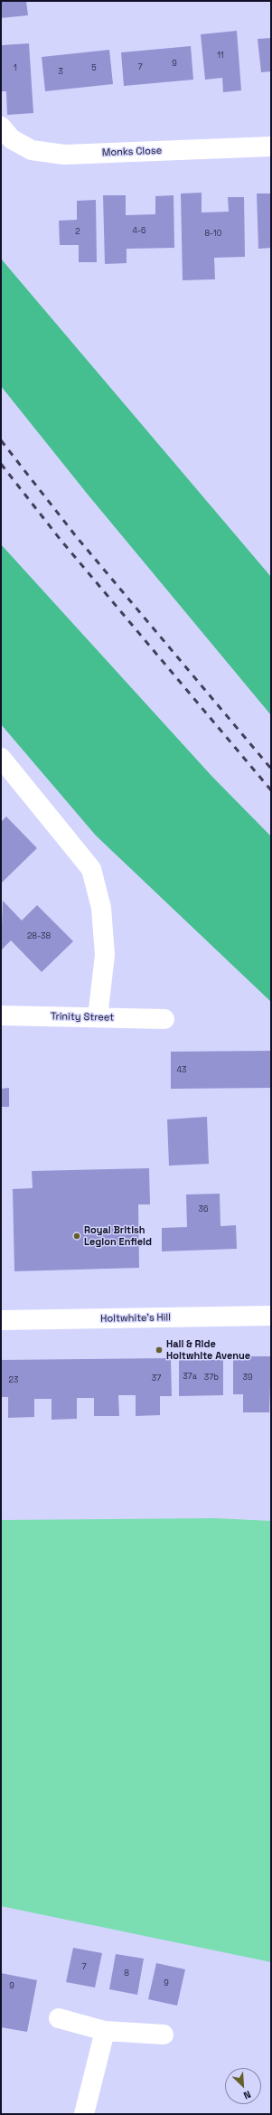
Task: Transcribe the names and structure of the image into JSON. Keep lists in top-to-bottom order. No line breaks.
{"streets":{"street":["Monks Close","Trinity Street","Holtwhite's Hill"]},"places":["Royal British Legion Enfield","Hail & Ride Holtwhite Avenue"],"house_numbers":["11","9","7","1","5","3","4-6","2","8-10","28-38","43","36","37a","37b","39","37","23","7","8","9","9"],"north":"bottom right"}
